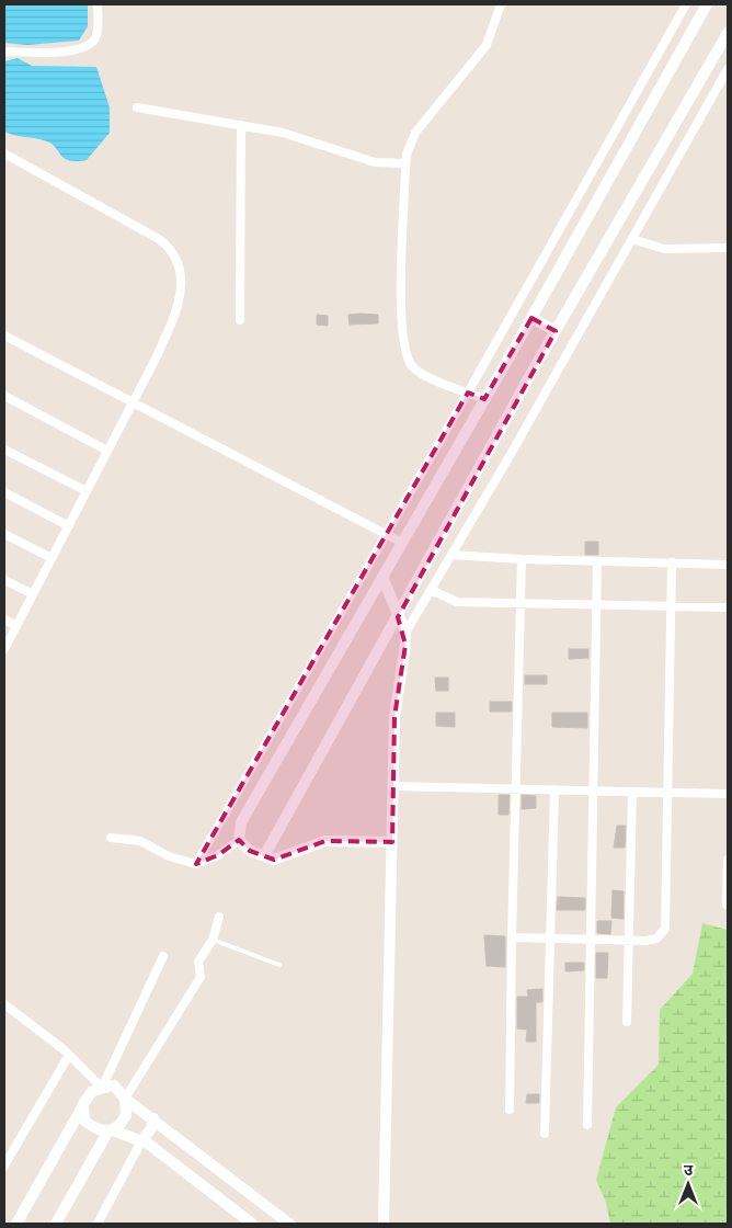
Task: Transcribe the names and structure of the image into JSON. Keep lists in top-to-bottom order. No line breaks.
{"north":"top"}
